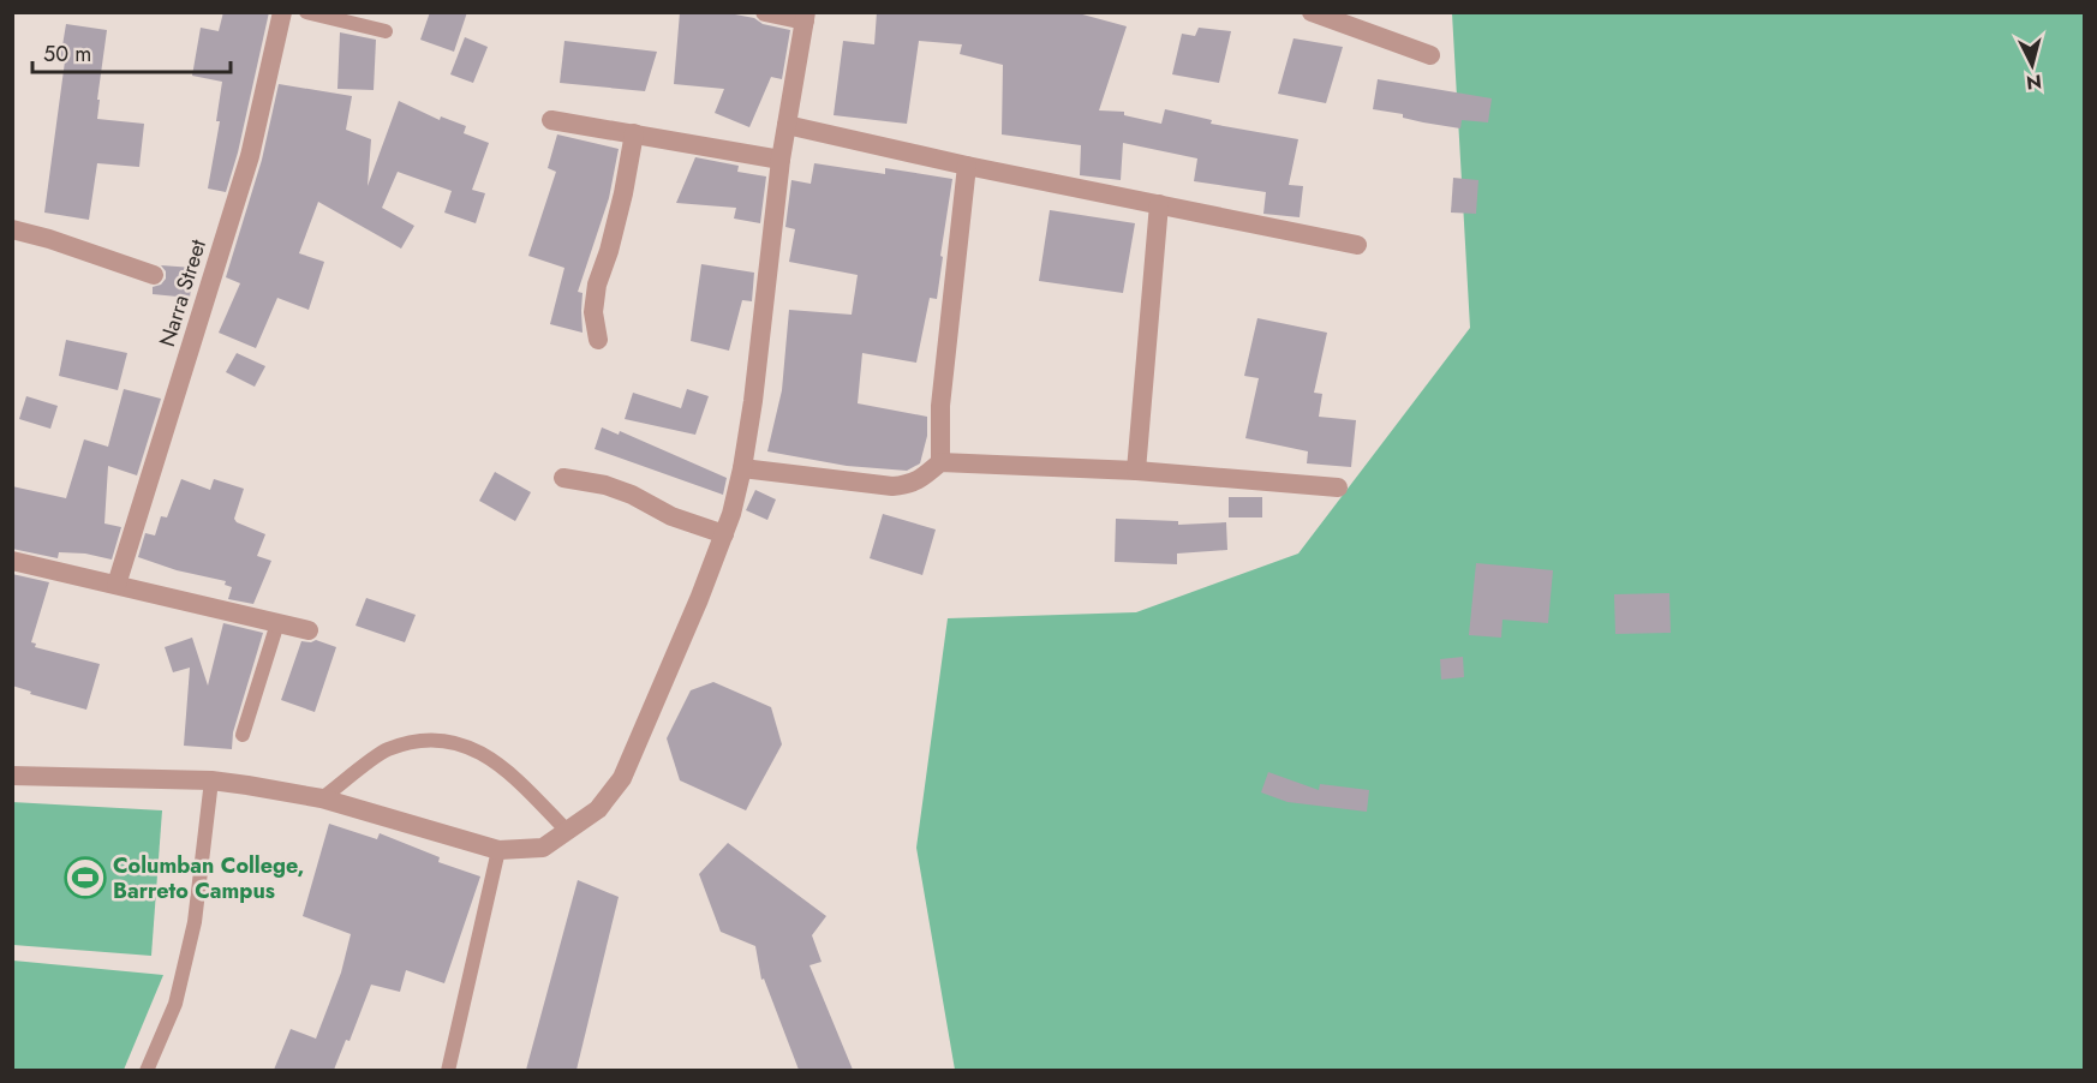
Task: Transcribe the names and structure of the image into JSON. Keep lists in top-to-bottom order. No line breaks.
{"streets":{"street":["Narra Street"]},"places":{"sports":["Columban College, Barreto Campus"]},"scale_bar":"50 m","north":"bottom"}
